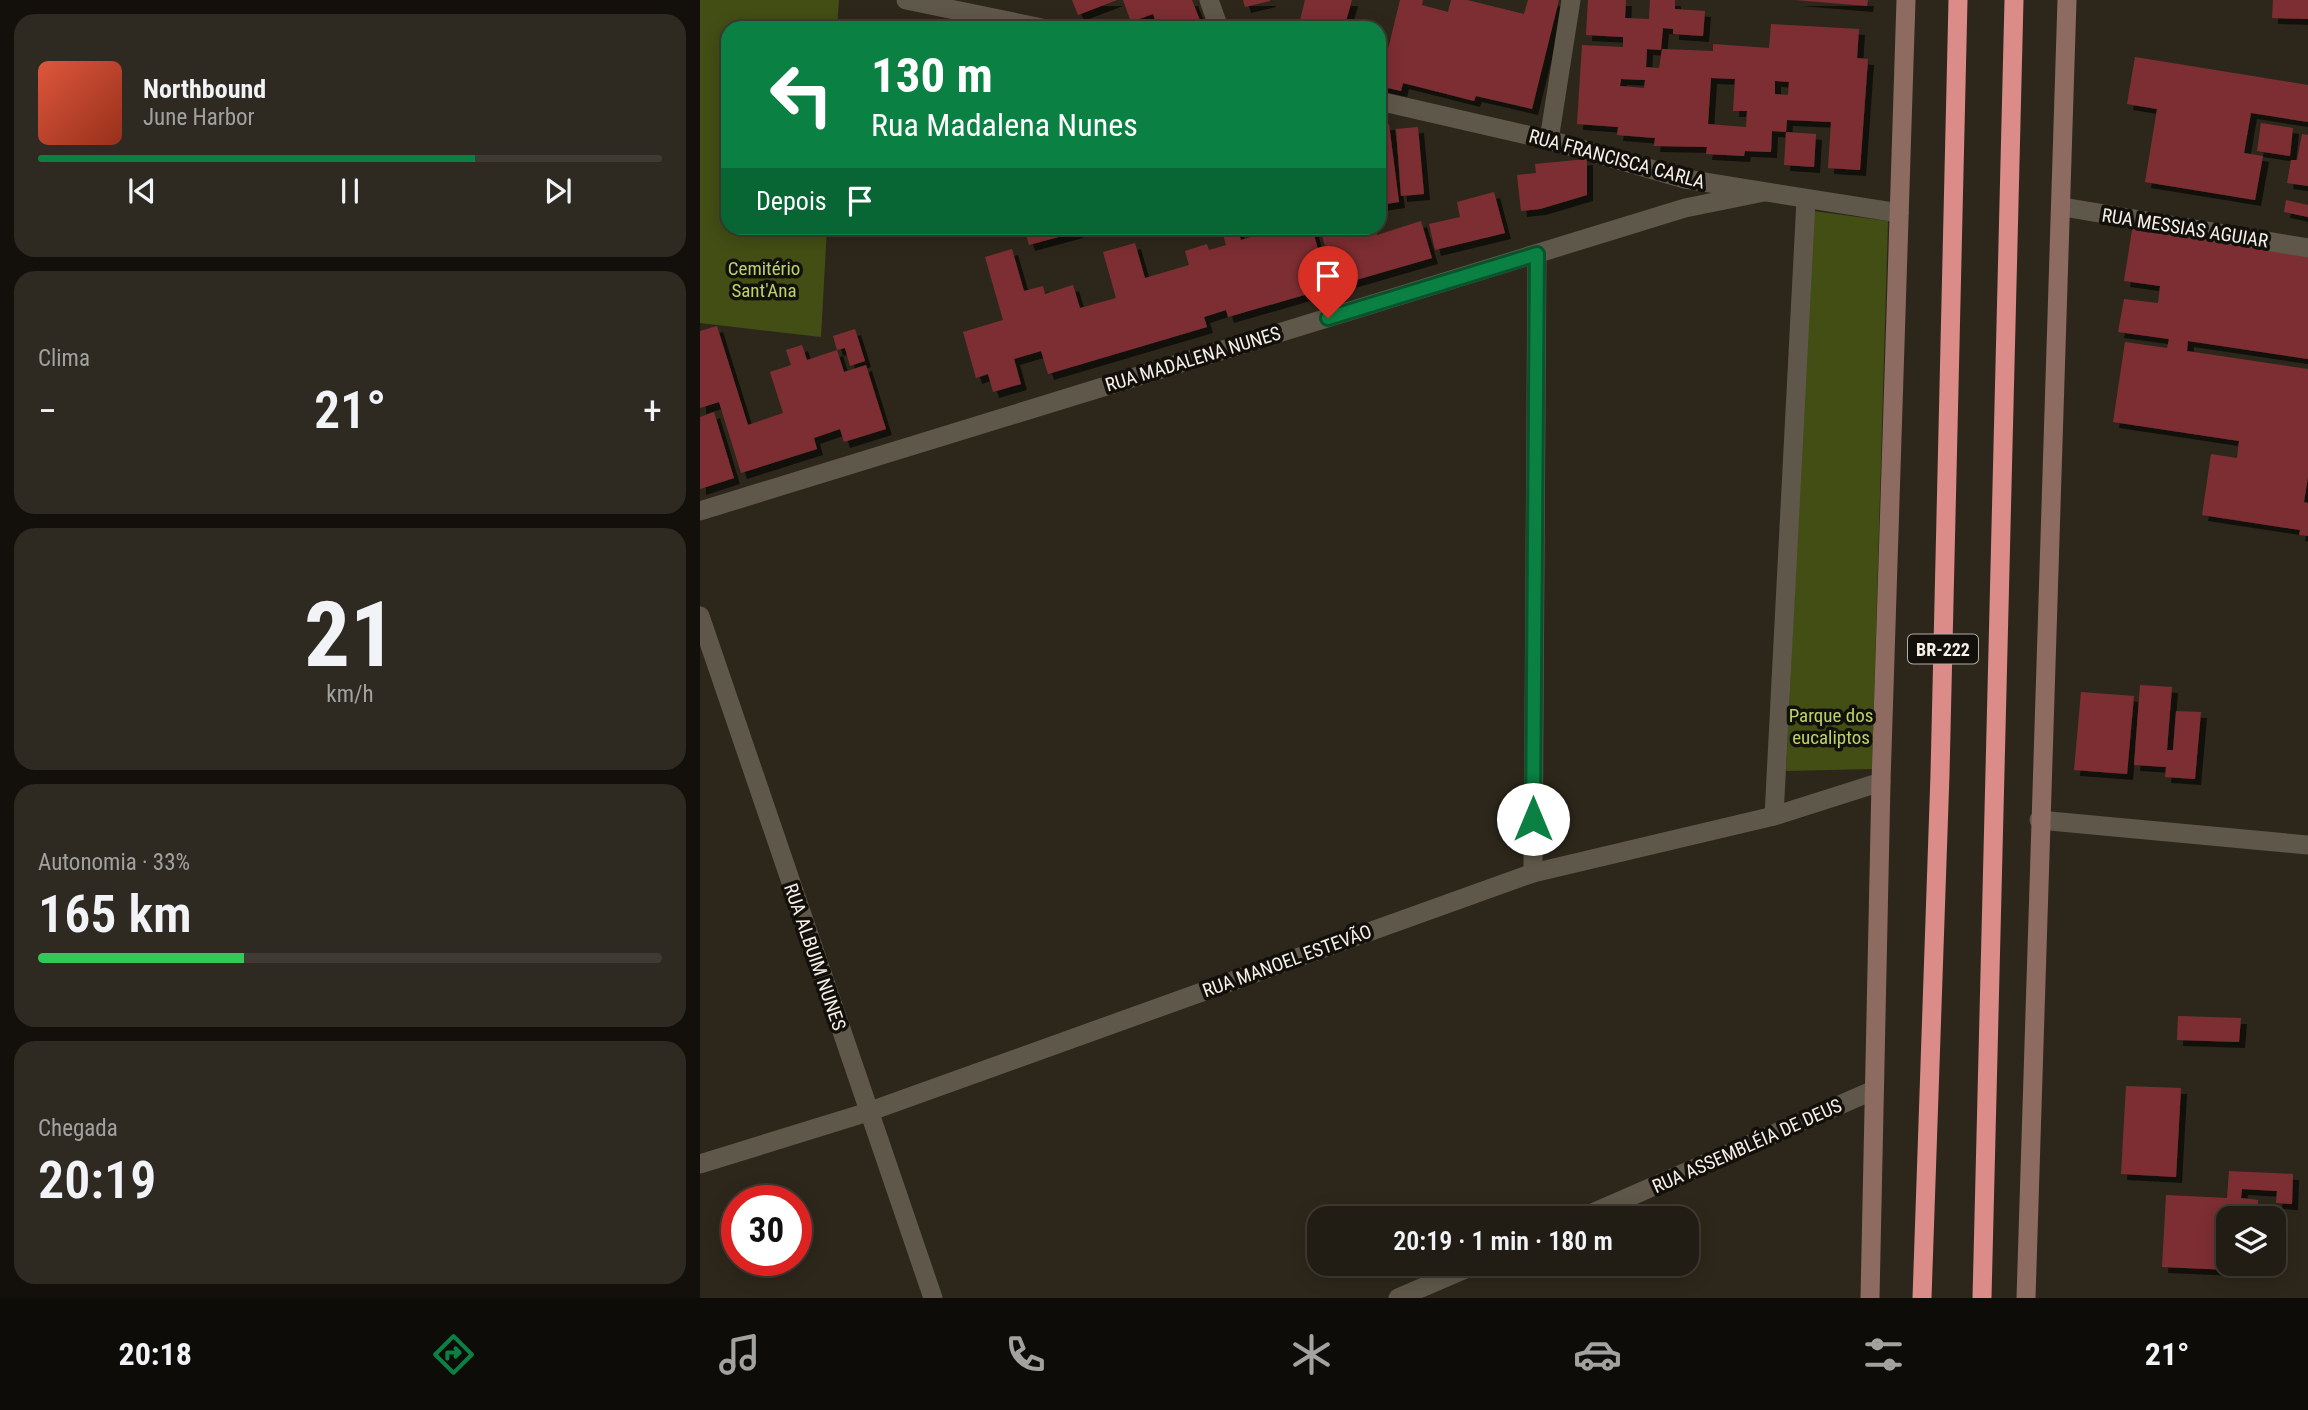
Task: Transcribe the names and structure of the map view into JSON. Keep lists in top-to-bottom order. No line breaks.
{"streets":{"highway":["BR-222"],"street":["RUA FRANCISCA CARLA","RUA MESSIAS AGUIAR","RUA MADALENA NUNES","RUA ALBUIM NUNES","RUA MANOEL ESTEVÃO","RUA ASSEMBLÉIA DE DEUS"]},"crossings":[["RUA FRANCISCA CARLA","RUA MADALENA NUNES"],["RUA FRANCISCA CARLA","BR-222"],["BR-222","RUA MANOEL ESTEVÃO"],["BR-222","RUA ASSEMBLÉIA DE DEUS"],["RUA ALBUIM NUNES","RUA MANOEL ESTEVÃO"]],"parks":["Cemitério Sant'Ana","Parque dos eucaliptos"],"page":{"turn":["130 m","Rua Madalena Nunes"],"song":["Northbound","June Harbor"],"then":"Depois","tile":["Clima",["21","km/h"],["Autonomia · 33%","165 km"],["Chegada","20:19"]],"heat":["−","21°","+"],"limit":"30","trip":"20:19 · 1 min · 180 m","tabs":["20:18","21°"]}}
